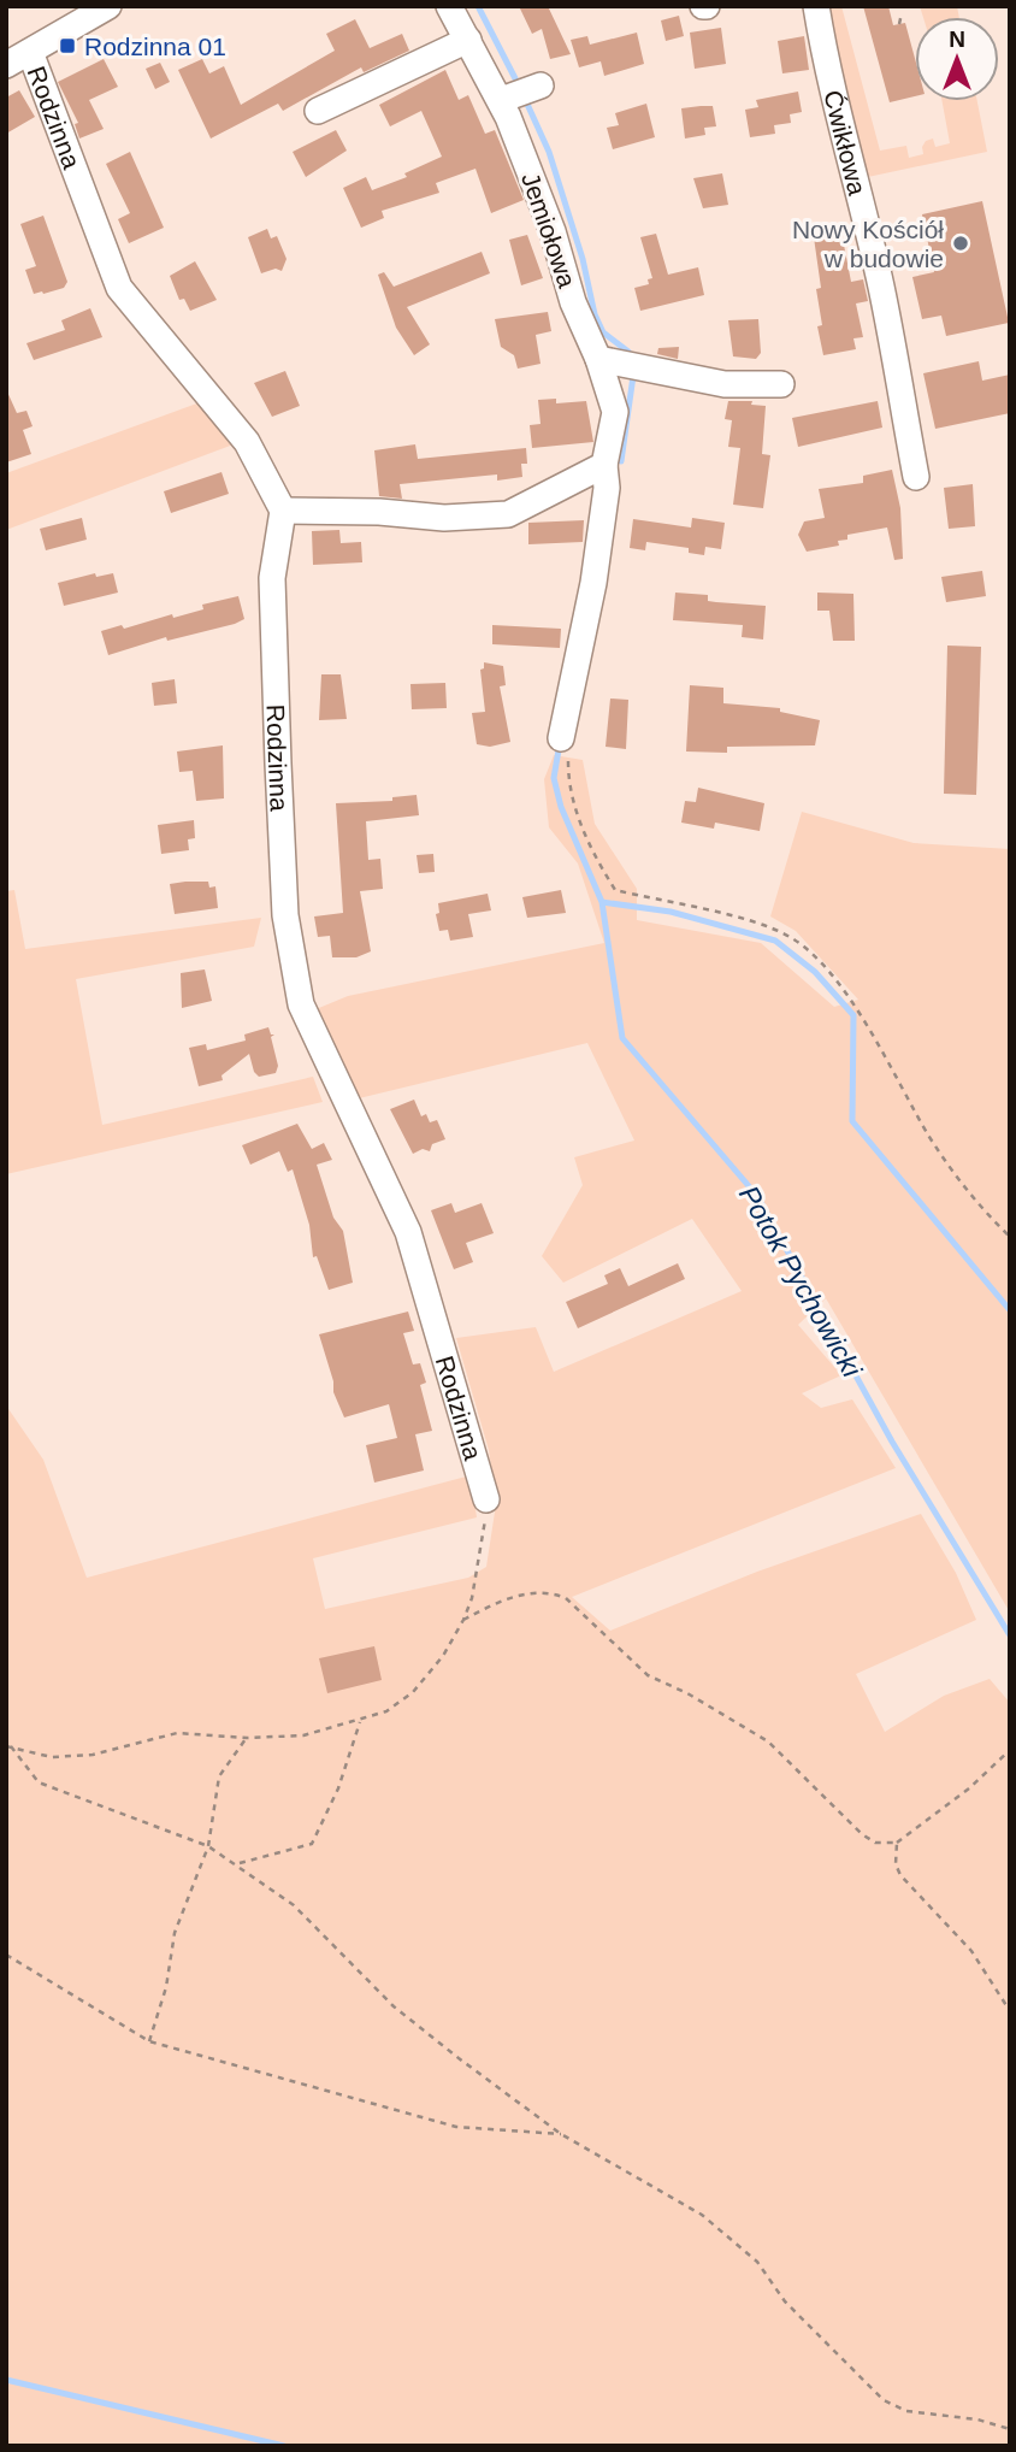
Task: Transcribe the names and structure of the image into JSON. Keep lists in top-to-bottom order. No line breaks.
{"streets":{"street":["Rodzinna","Ćwikłowa","Jemiołowa"]},"water":["Potok Pychowicki"],"places":{"transit":["Rodzinna 01"],"other":["Nowy Kościół w budowie"]},"north":"top"}
